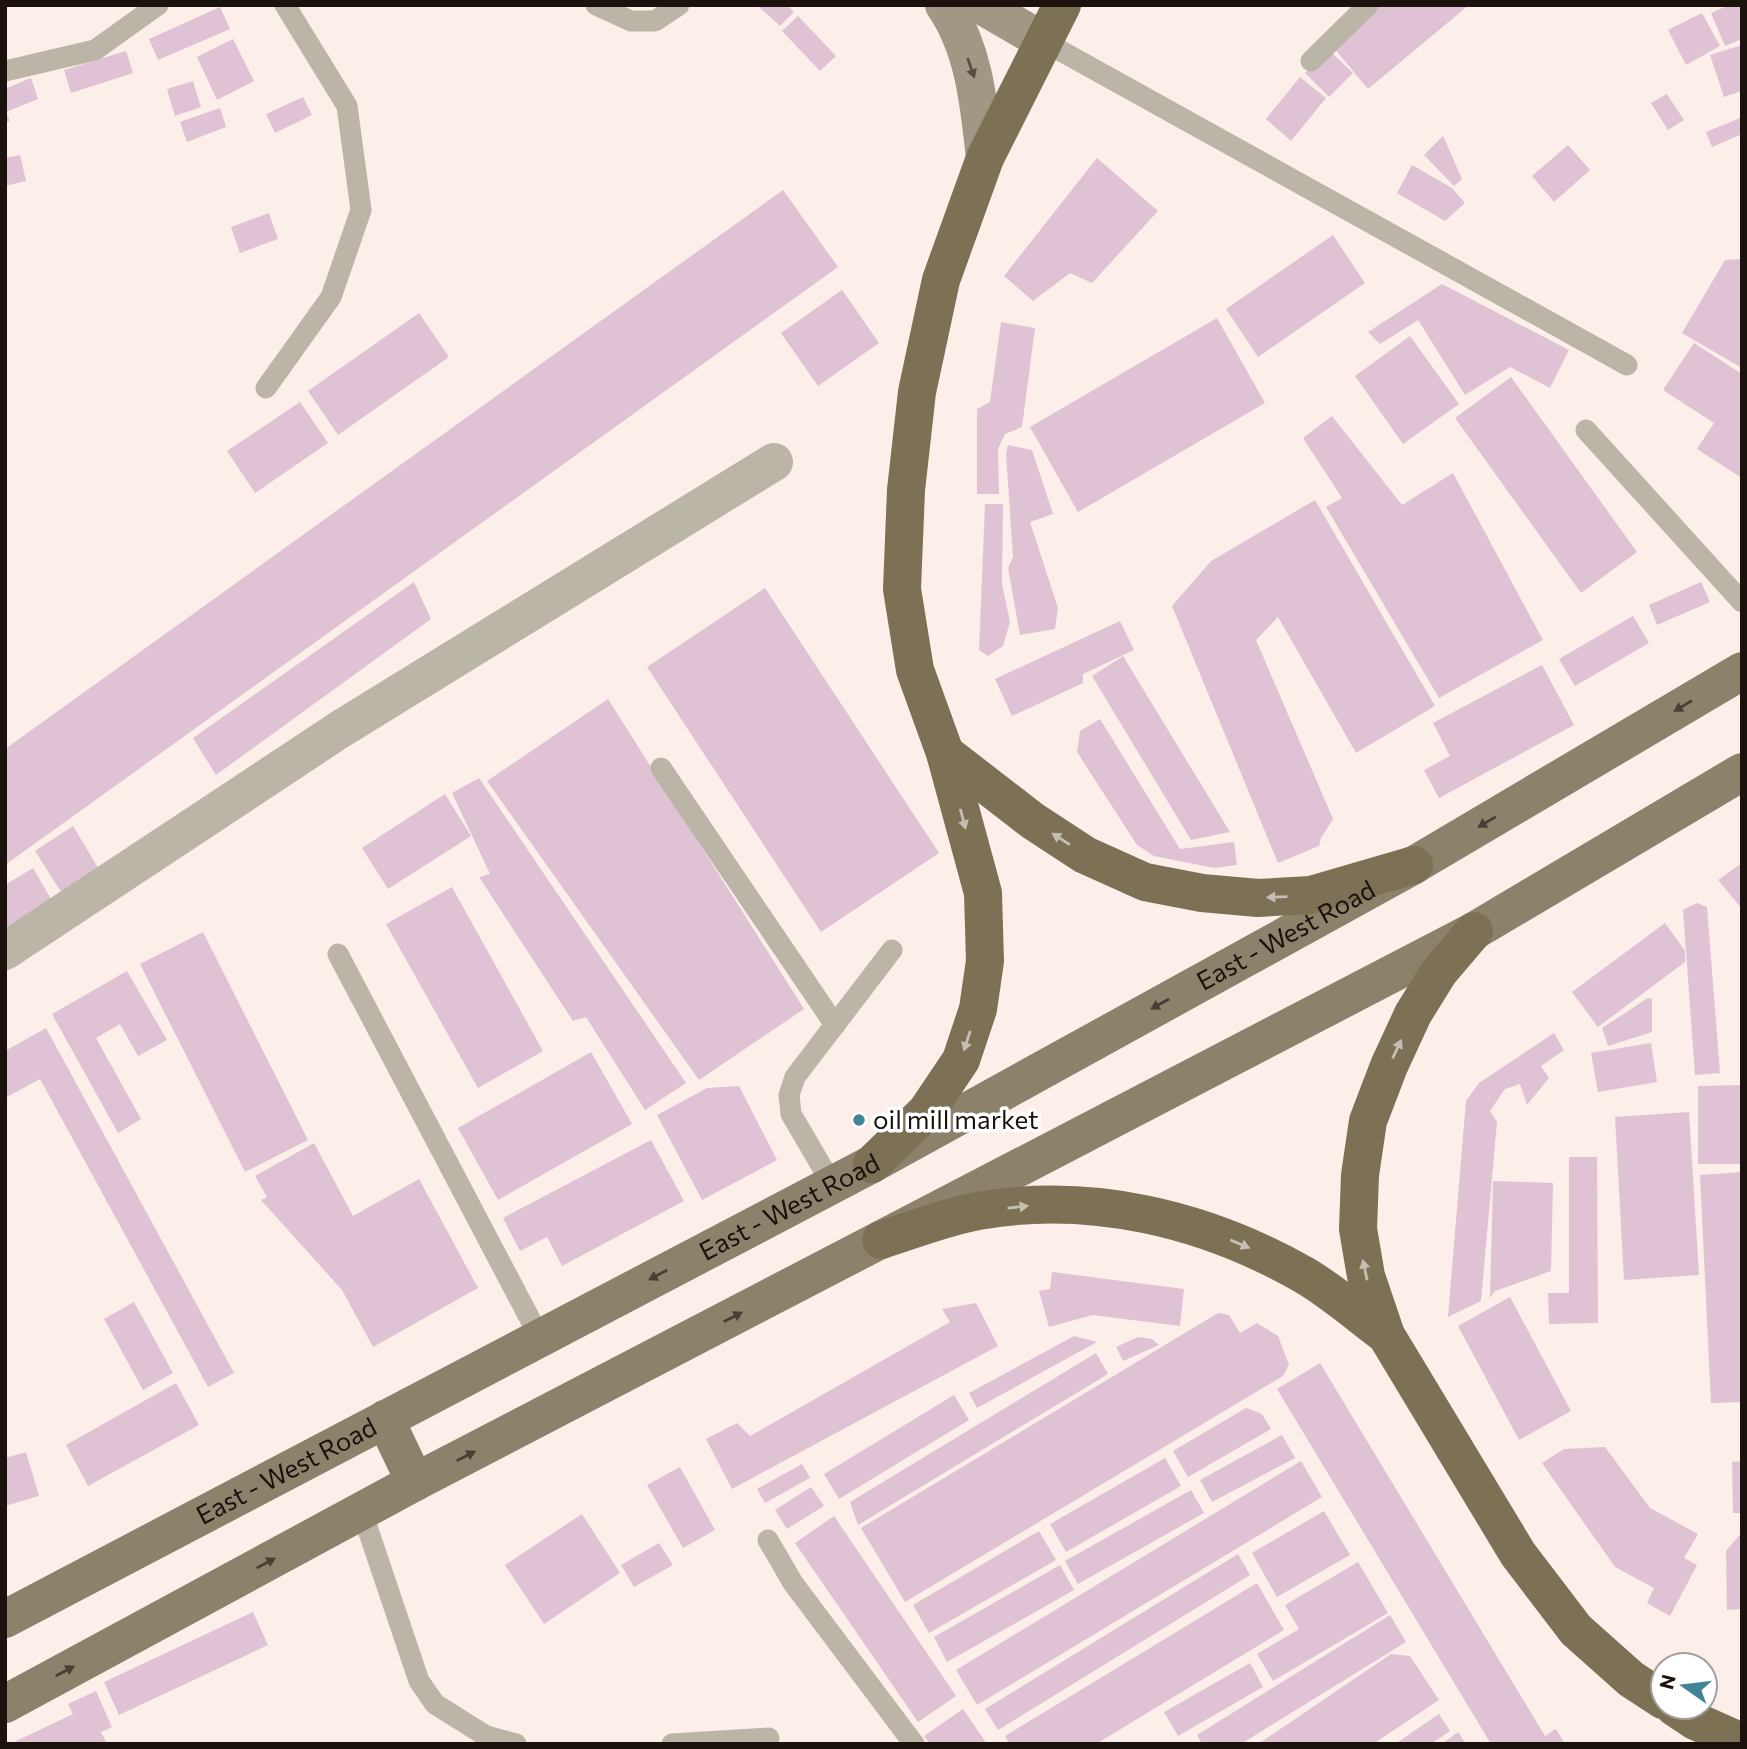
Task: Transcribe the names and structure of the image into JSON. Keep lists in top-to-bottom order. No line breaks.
{"streets":{"main road":["East - West Road"]},"places":["oil mill market"],"north":"left"}
